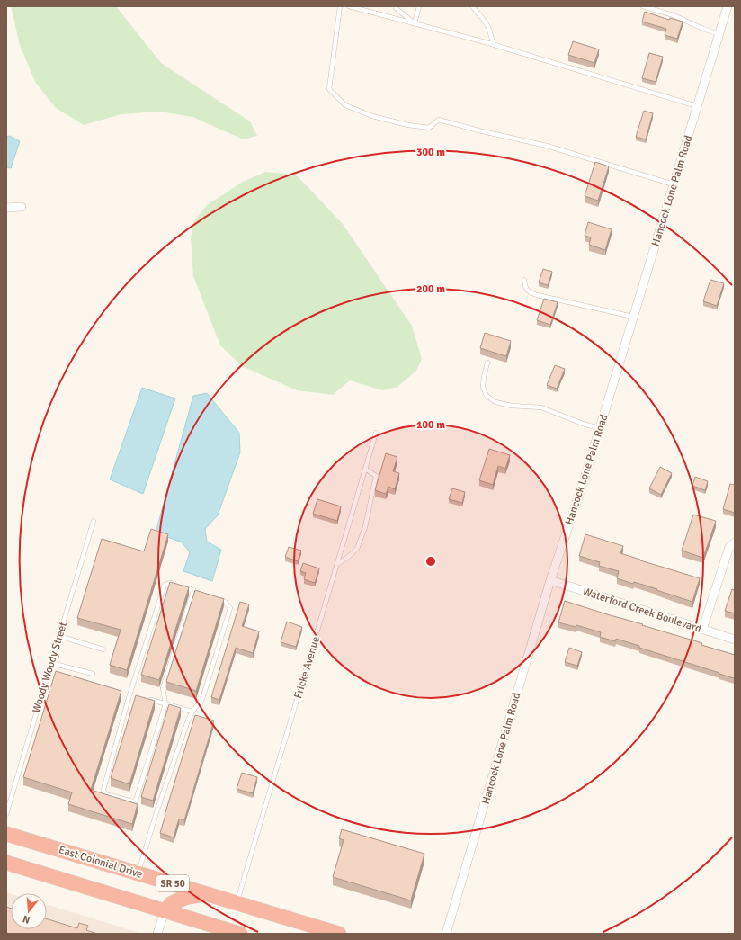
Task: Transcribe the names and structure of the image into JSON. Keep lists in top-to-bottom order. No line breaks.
{"streets":{"highway":["East Colonial Drive","SR 50"],"street":["Hancock Lone Palm Road","Waterford Creek Boulevard"],"lane":["Woody Woody Street","Fricke Avenue"]},"crossings":[["Hancock Lone Palm Road","Waterford Creek Boulevard"],["Fricke Avenue","East Colonial Drive"]],"north":"bottom","rings":["300 m","200 m","100 m"]}
